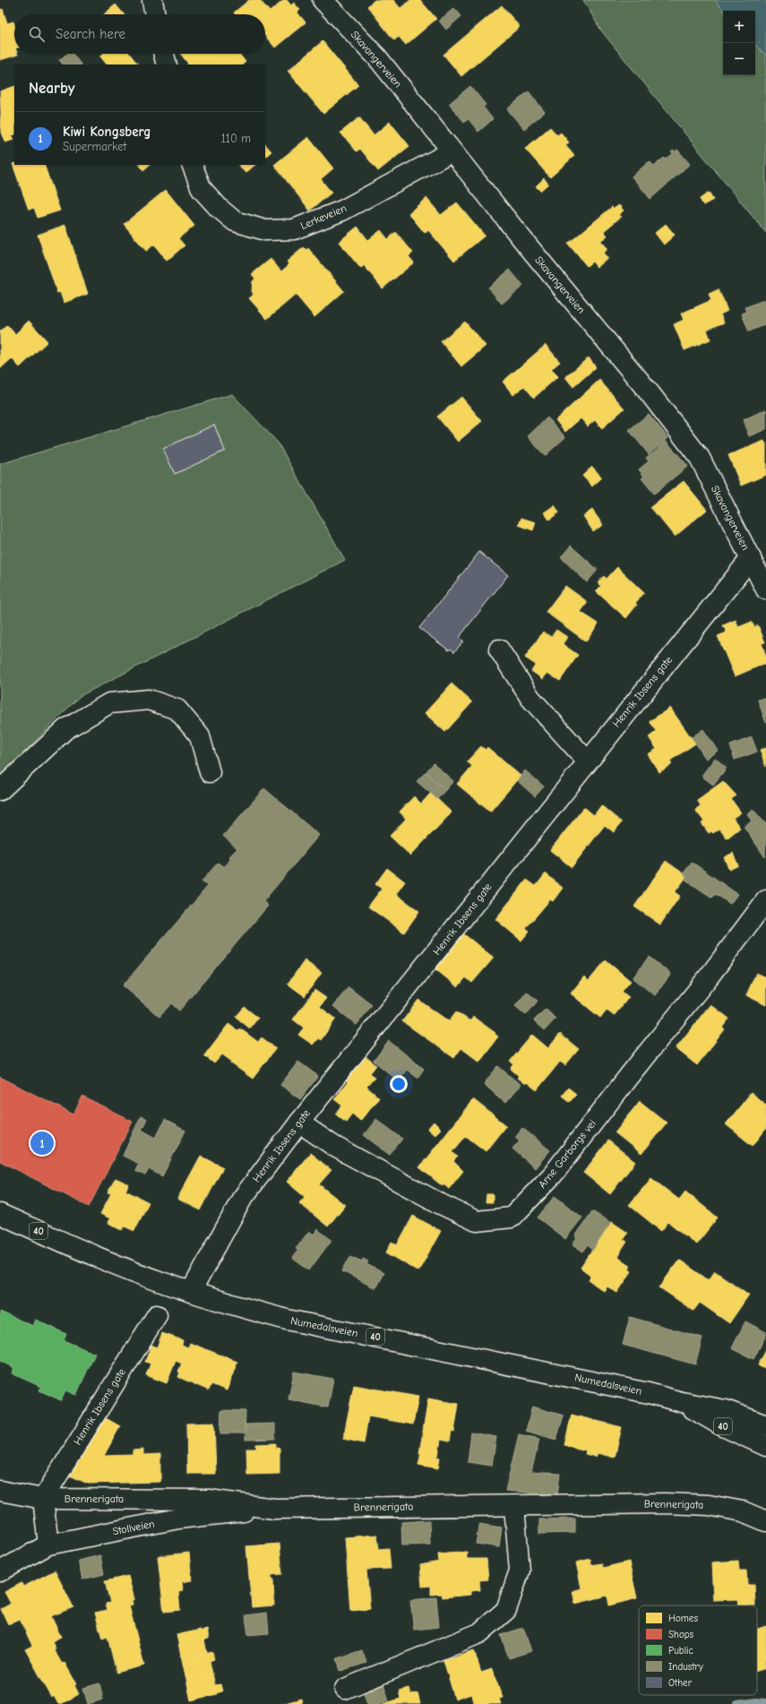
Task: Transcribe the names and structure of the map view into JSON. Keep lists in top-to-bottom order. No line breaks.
{"streets":{"street":["Skavangerveien","Lerkeveien","Henrik Ibsens gate","Arne Garborgs vei","40","Numedalsveien","Brennerigata","Stollveien"]},"crossings":[["Skavangerveien","Lerkeveien"],["Skavangerveien","Henrik Ibsens gate"],["Henrik Ibsens gate","Arne Garborgs vei"],["Henrik Ibsens gate","Numedalsveien"],["Henrik Ibsens gate","Brennerigata"],["Brennerigata","Stollveien"]],"legend":["Homes","Shops","Public","Industry","Other"],"page":{"map_buttons":["+","−"],"search":"Search here","heading":"Nearby","list":[{"mark":"1","name":"Kiwi Kongsberg","note":"Supermarket","value":"110 m"}],"pins":"1"}}
